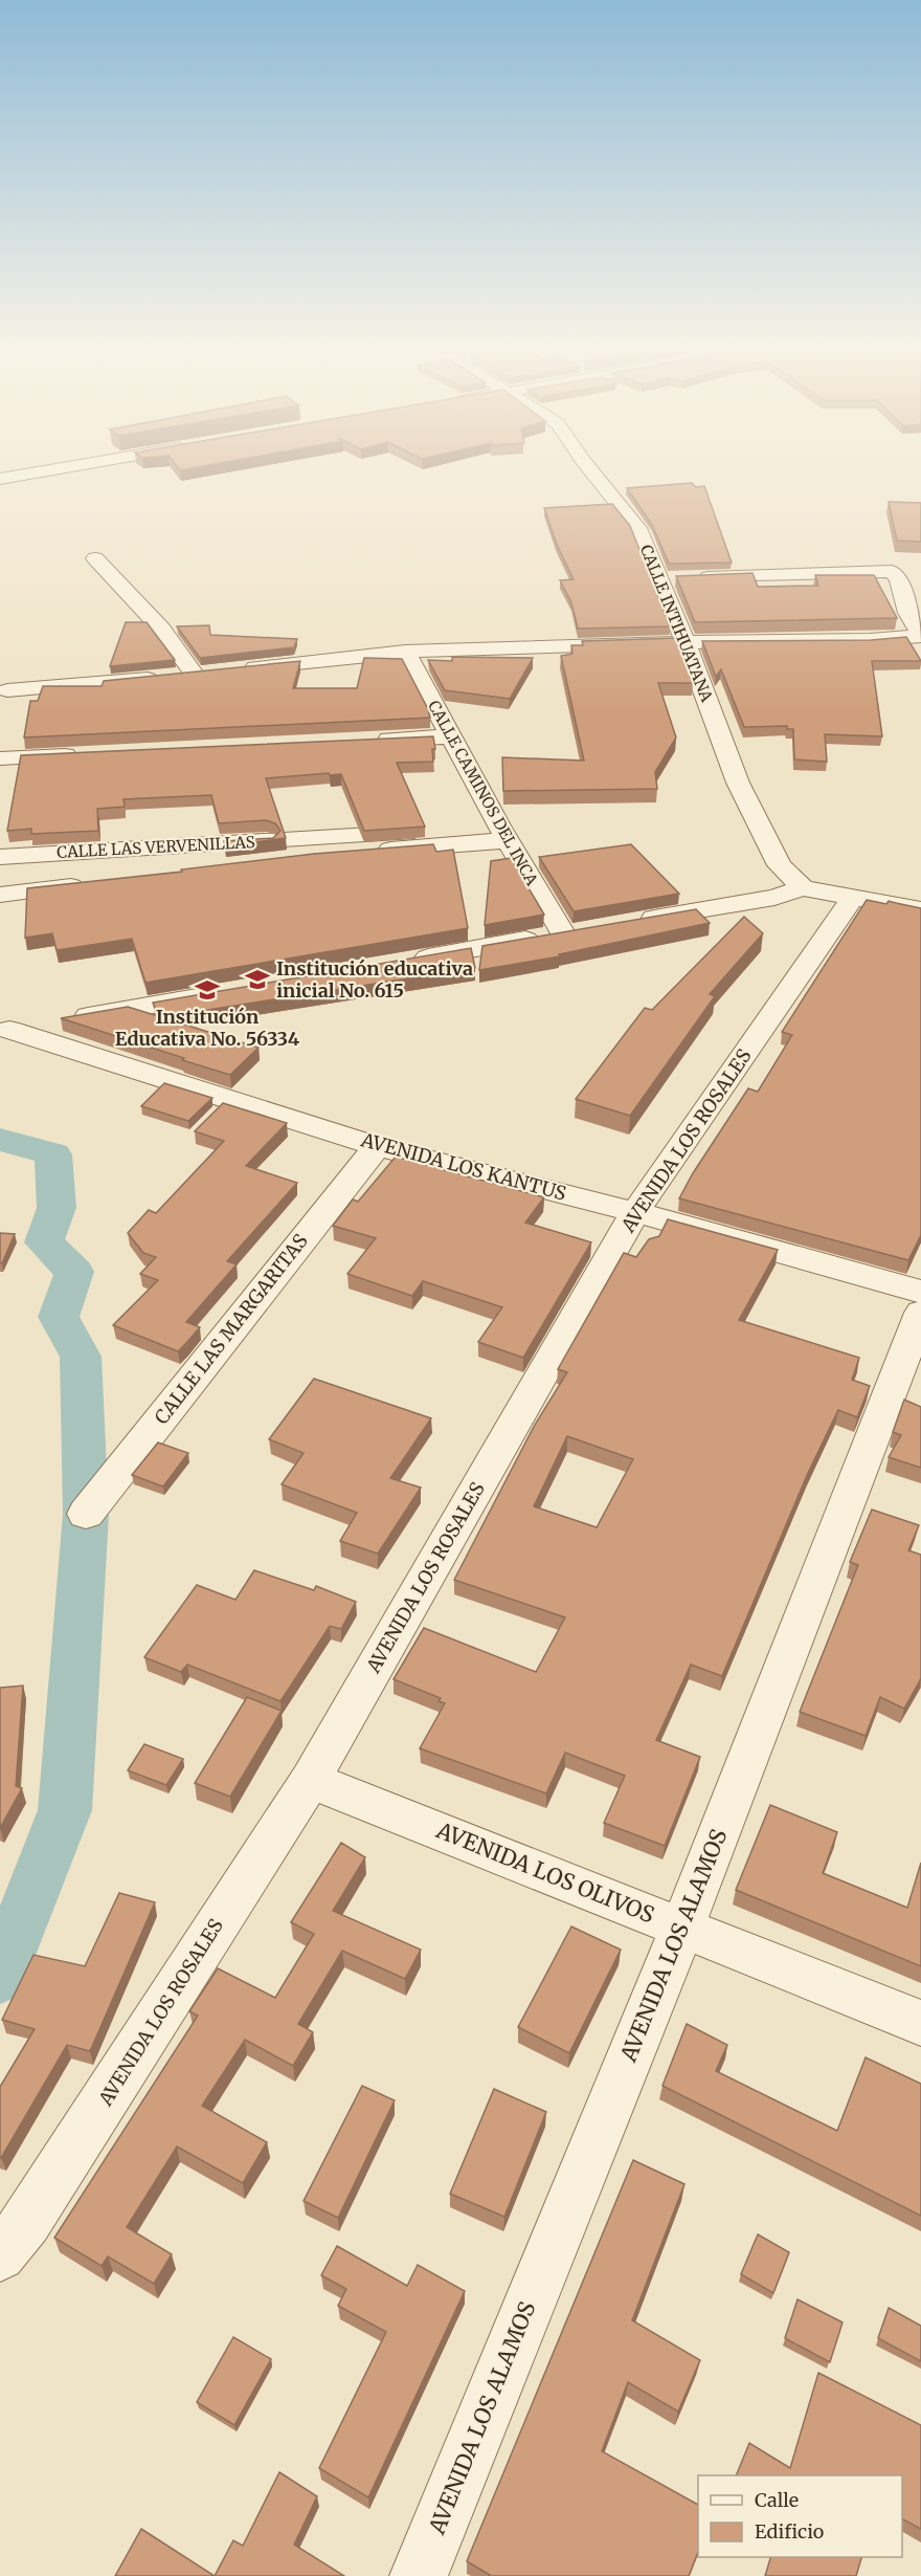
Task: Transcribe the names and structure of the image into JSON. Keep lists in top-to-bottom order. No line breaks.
{"streets":{"street":["CALLE INTIHUATANA","CALLE CAMINOS DEL INCA","CALLE LAS VERVENILLAS","AVENIDA LOS ROSALES","AVENIDA LOS KANTUS","CALLE LAS MARGARITAS","AVENIDA LOS OLIVOS","AVENIDA LOS ALAMOS"]},"crossings":[["CALLE CAMINOS DEL INCA","CALLE LAS VERVENILLAS"],["AVENIDA LOS ROSALES","AVENIDA LOS KANTUS"],["AVENIDA LOS ROSALES","AVENIDA LOS OLIVOS"],["AVENIDA LOS KANTUS","CALLE LAS MARGARITAS"],["AVENIDA LOS OLIVOS","AVENIDA LOS ALAMOS"]],"places":{"school or university":["Institución educativa inicial No. 615","Institución Educativa No. 56334"]},"legend":["Calle","Edificio"]}
